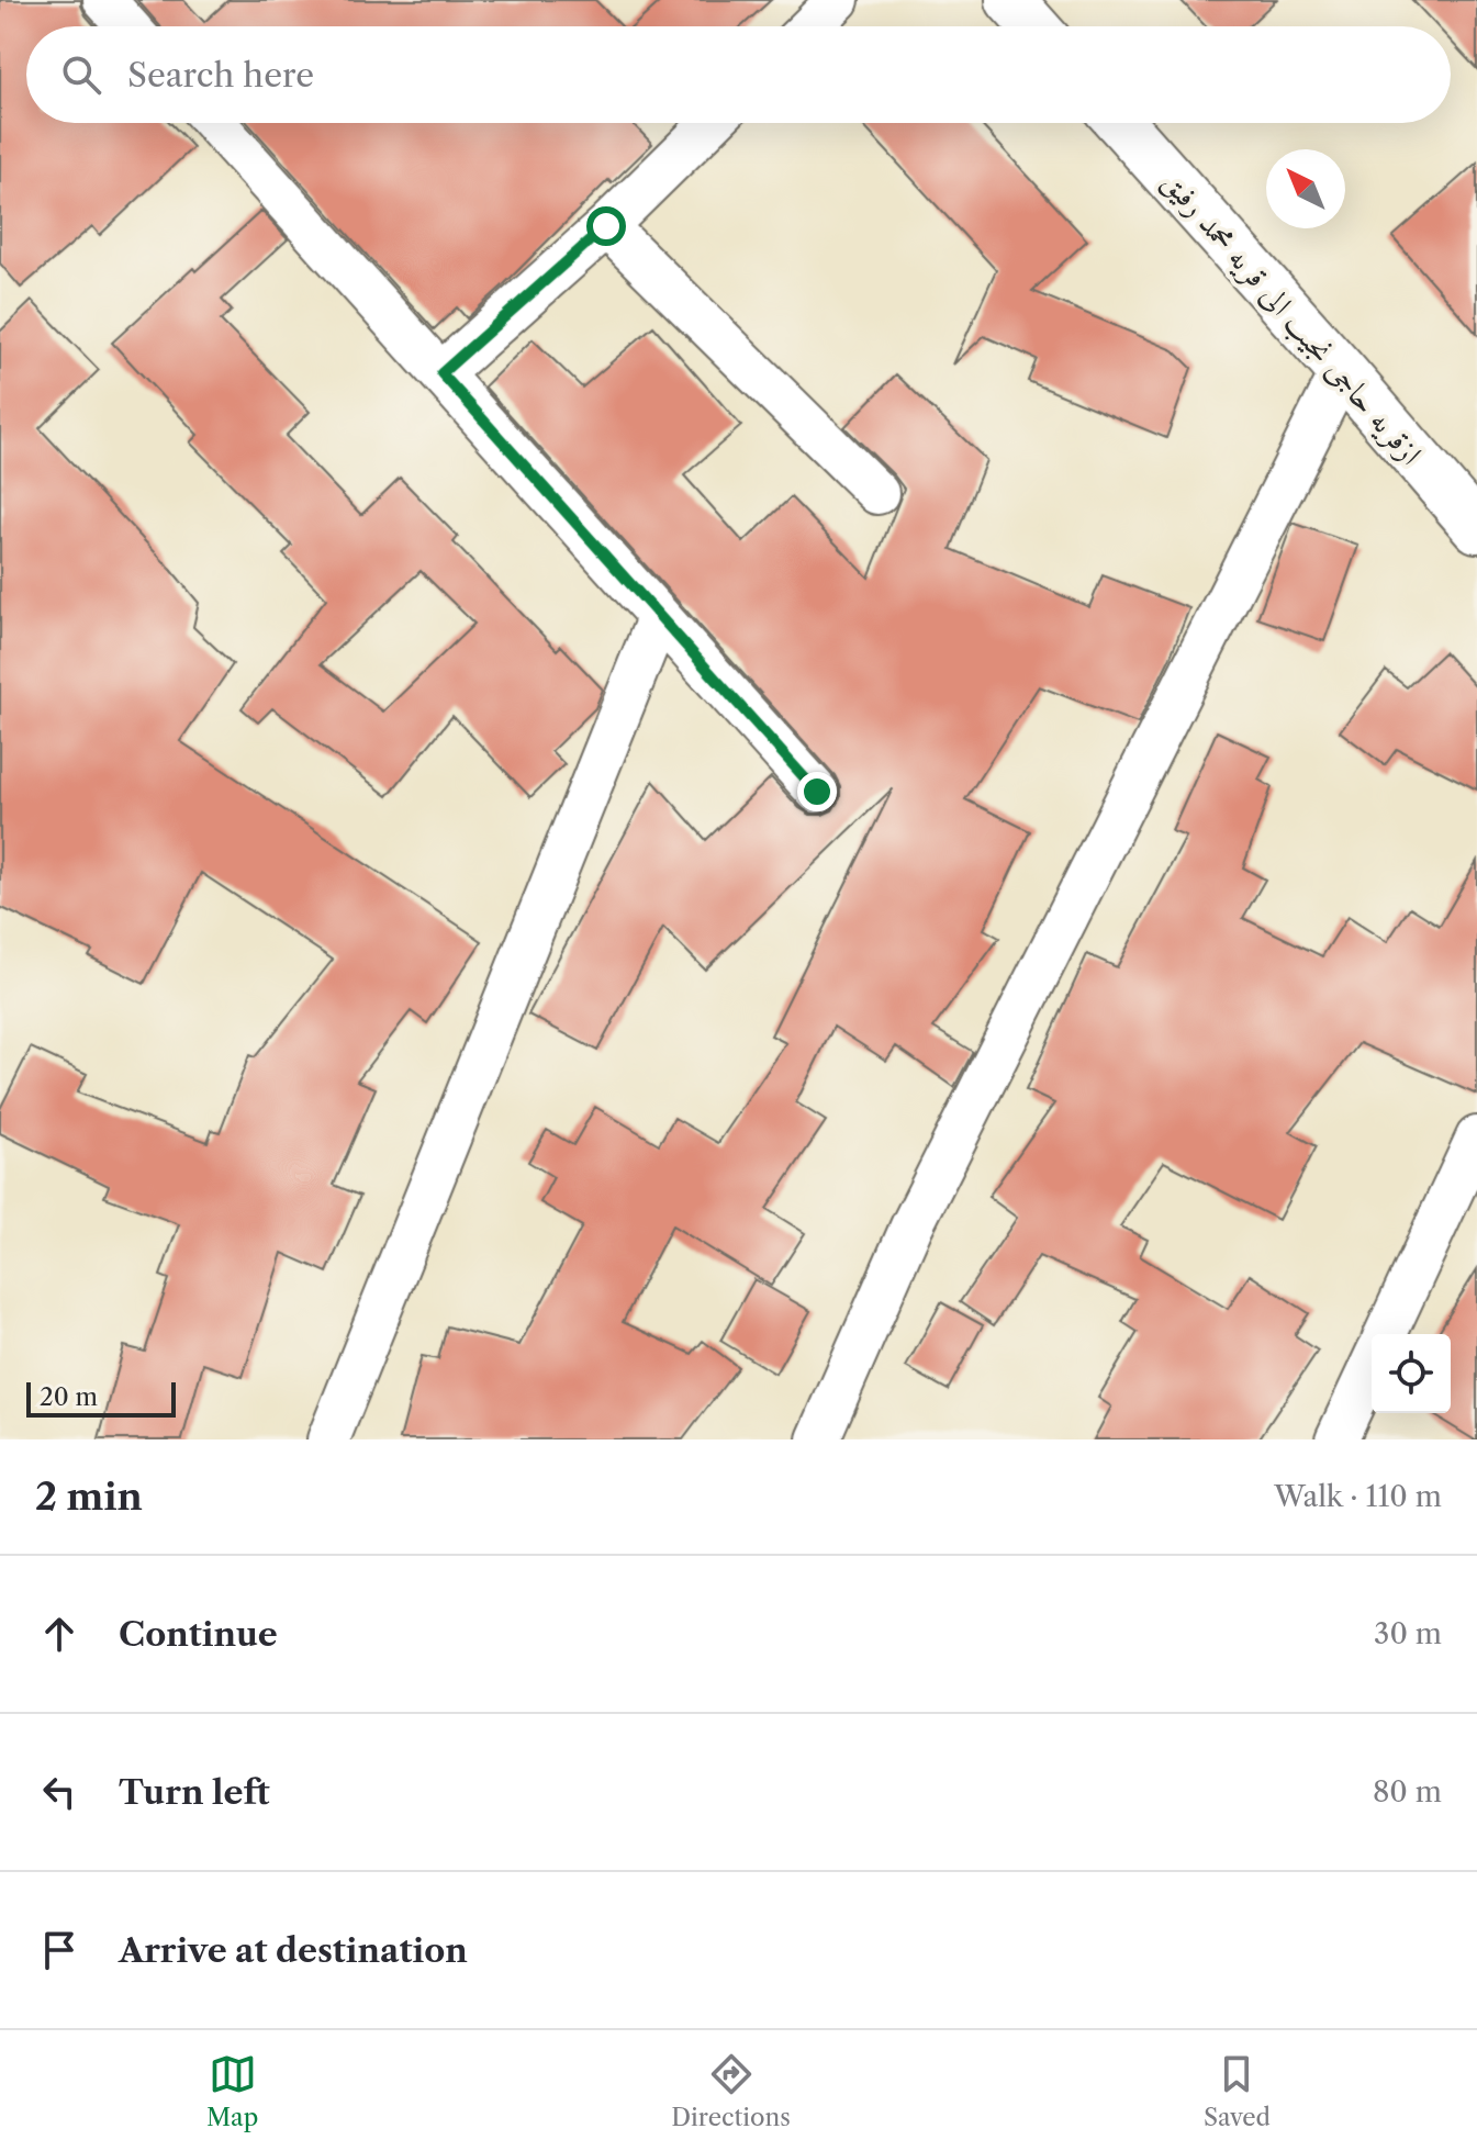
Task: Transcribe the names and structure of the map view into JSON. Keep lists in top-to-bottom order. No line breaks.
{"streets":{"street":["ازقریه حاجی نجیب الی قریه محمد رفیق"]},"scale_bar":"20 m","north":"top left","page":{"search":"Search here","scale":"20 m","heading":["2 min","Walk · 110 m"],"list":[["Continue","30 m"],["Turn left","80 m"],"Arrive at destination"],"nav":["Map","Directions","Saved"]}}
